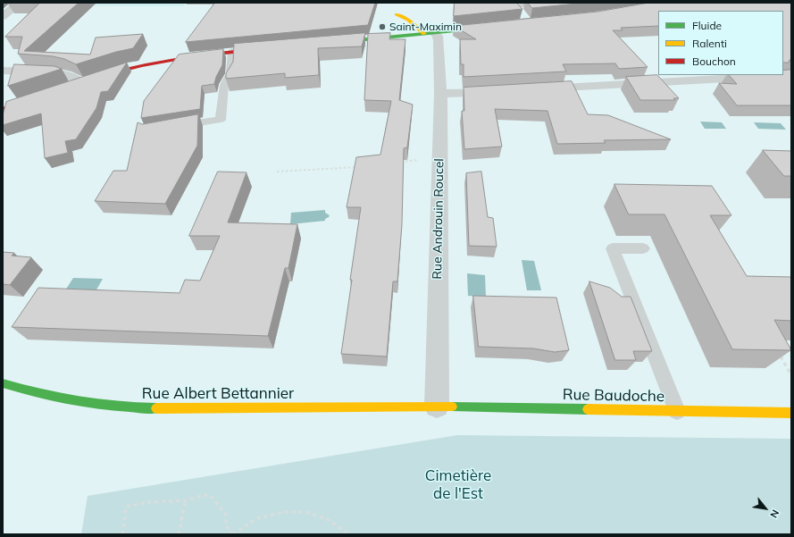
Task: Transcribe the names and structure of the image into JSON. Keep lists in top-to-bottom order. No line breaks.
{"streets":{"street":["Rue Androuin Roucel","Rue Albert Bettannier","Rue Baudoche"]},"crossings":[["Rue Androuin Roucel","Rue Albert Bettannier"],["Rue Androuin Roucel","Rue Baudoche"],["Rue Albert Bettannier","Rue Baudoche"]],"parks":["Cimetière de l'Est"],"places":["Saint-Maximin"],"legend":["Fluide","Ralenti","Bouchon"],"north":"bottom right"}
